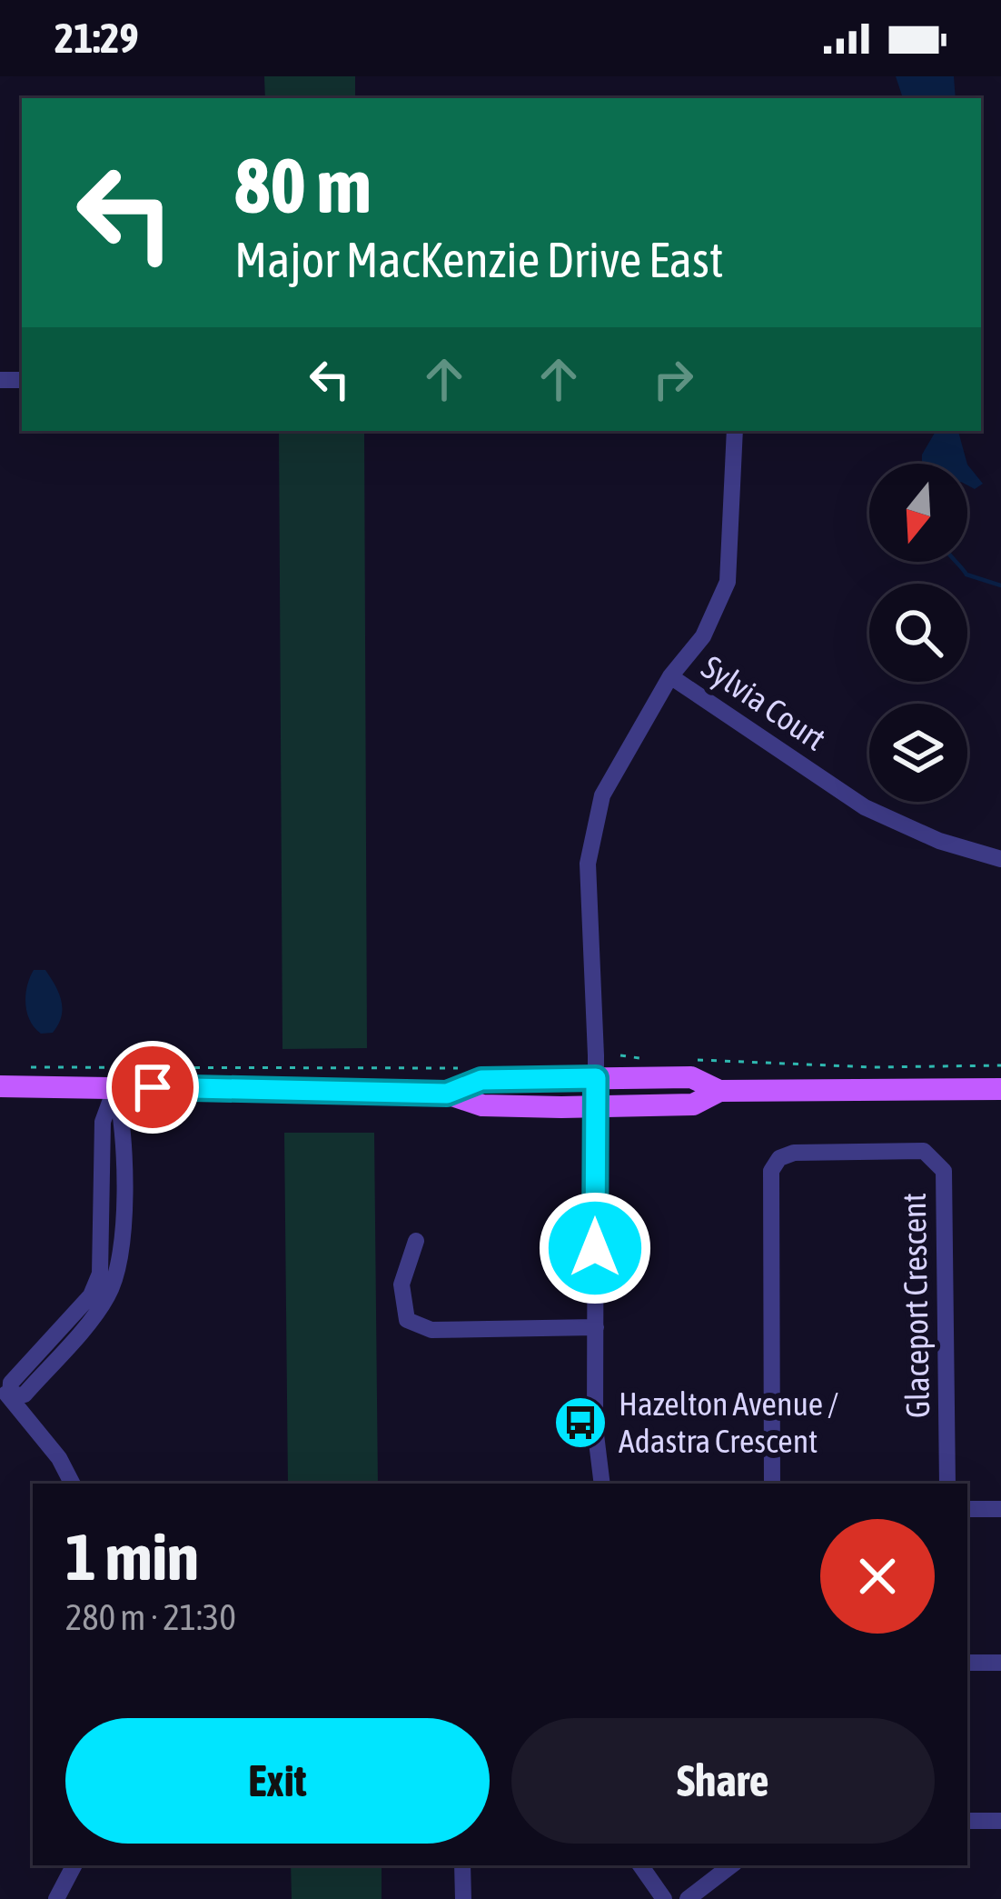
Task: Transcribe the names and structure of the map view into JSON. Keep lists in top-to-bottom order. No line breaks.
{"streets":{"street":["Sylvia Court","Glaceport Crescent"]},"places":{"bus stop":["Hazelton Avenue / Adastra Crescent"]},"north":"bottom","page":{"status":"21:29","turn":["80 m","Major MacKenzie Drive East"],"heading":["1 min","280 m · 21:30"],"buttons":["Exit","Share"]}}
